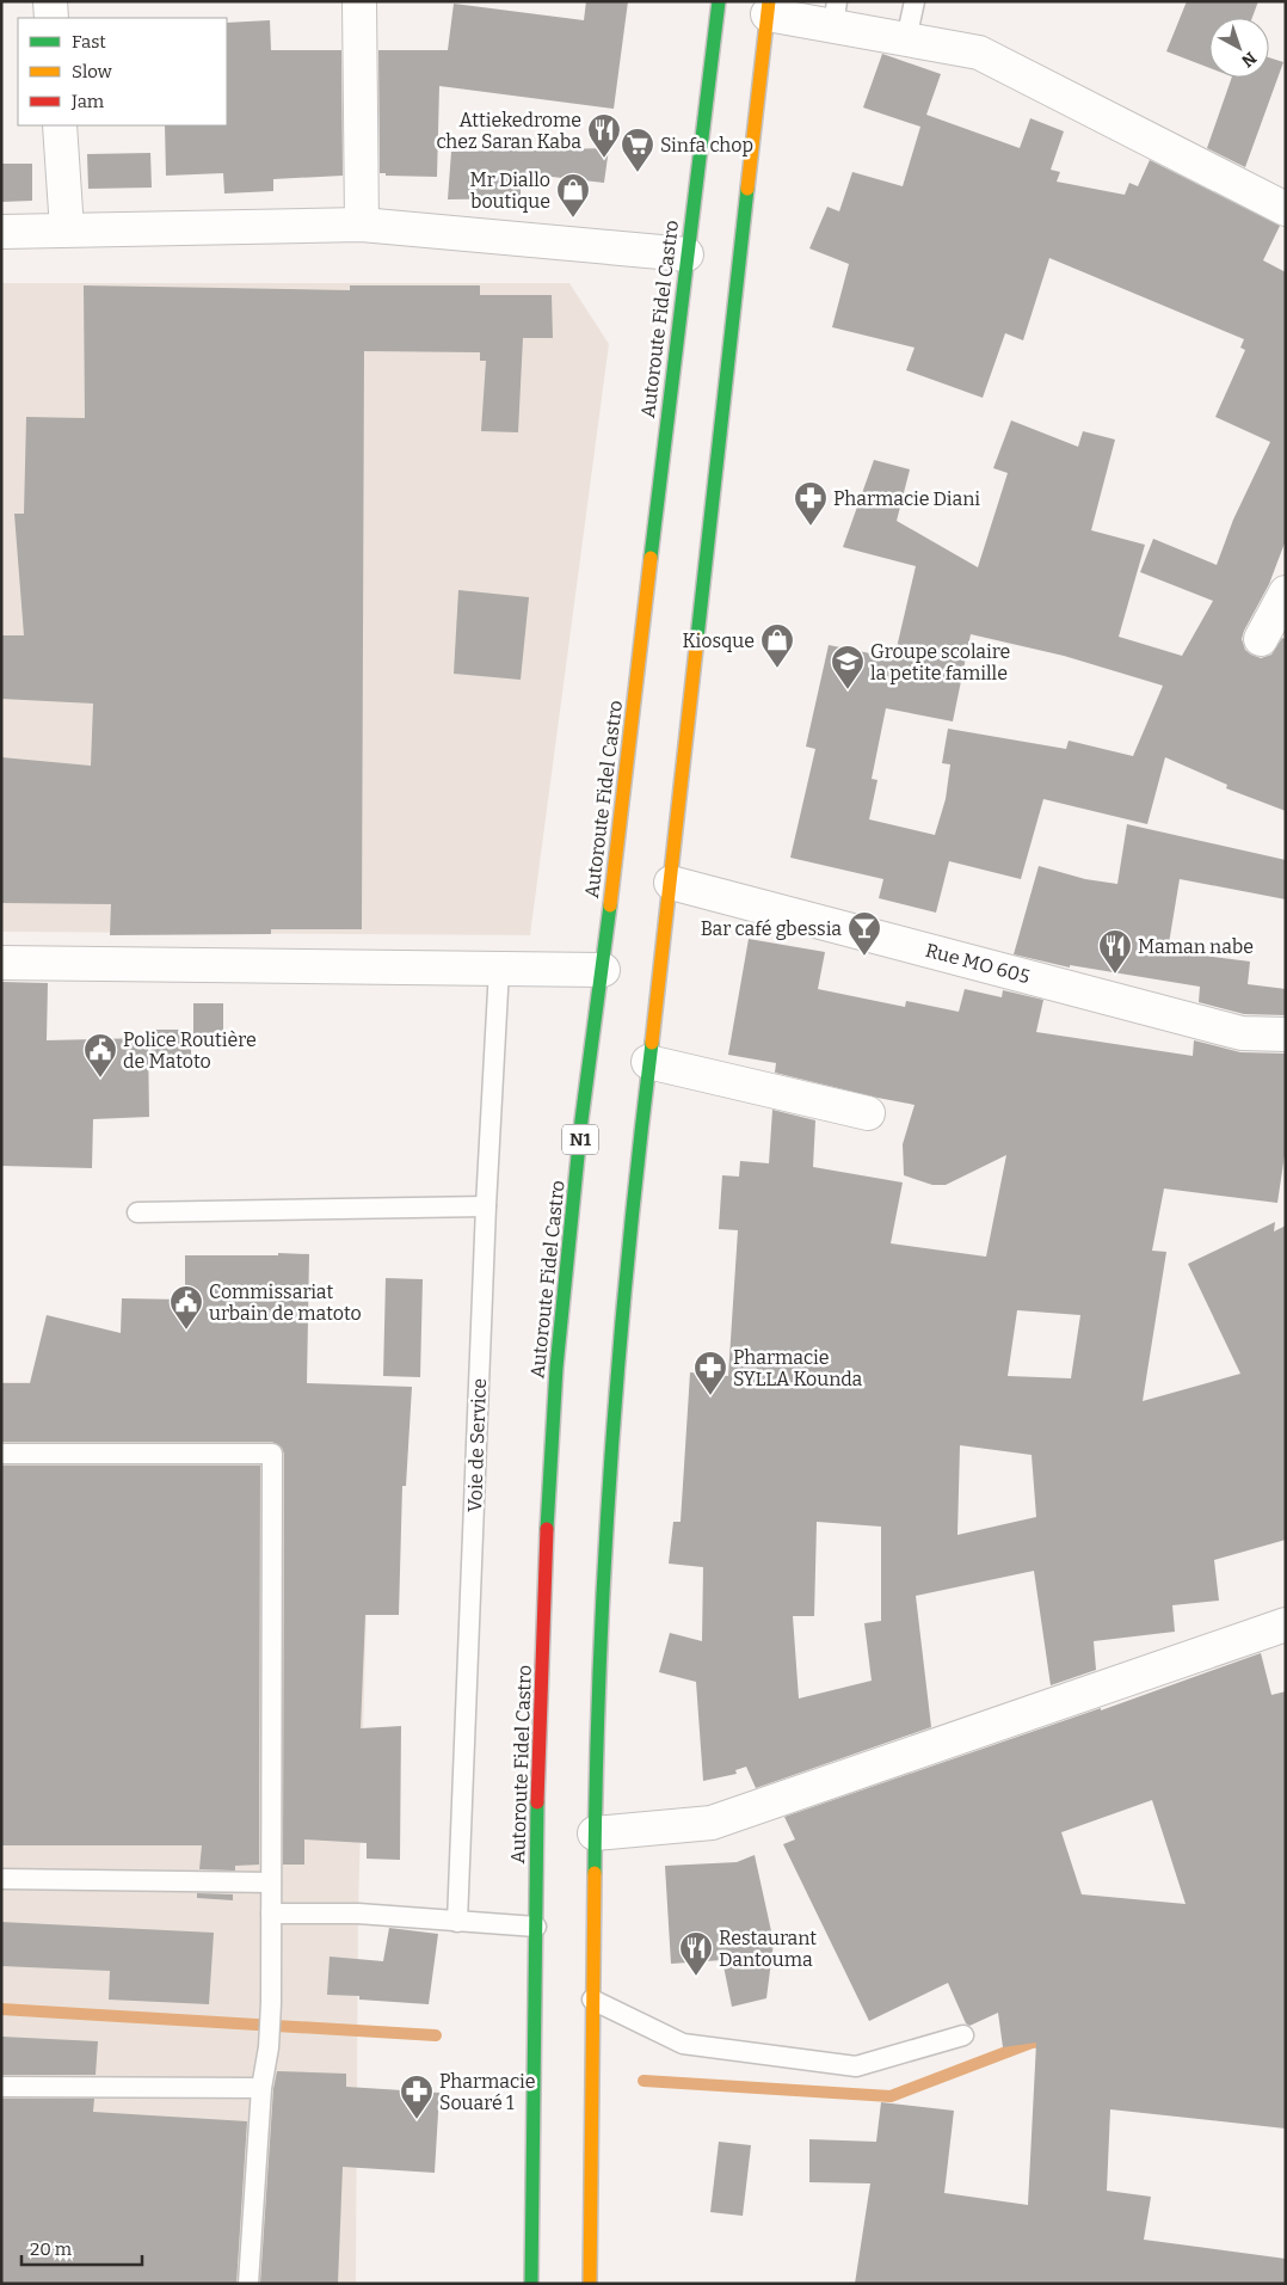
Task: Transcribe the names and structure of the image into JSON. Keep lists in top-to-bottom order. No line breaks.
{"streets":{"highway":["Autoroute Fidel Castro","N1"],"street":["Rue MO 605"],"lane":["Voie de Service"]},"places":{"restaurant":["Attiekedrome chez Saran Kaba","Maman nabe","Restaurant Dantouma"],"supermarket":["Sinfa chop"],"shop":["Mr Diallo boutique","Kiosque"],"pharmacy":["Pharmacie Diani","Pharmacie SYLLA Kounda","Pharmacie Souaré 1"],"school or university":["Groupe scolaire la petite famille"],"bar":["Bar café gbessia"],"public building":["Police Routière de Matoto","Commissariat urbain de matoto"]},"legend":["Fast","Slow","Jam"],"scale_bar":"20 m","north":"bottom right"}
